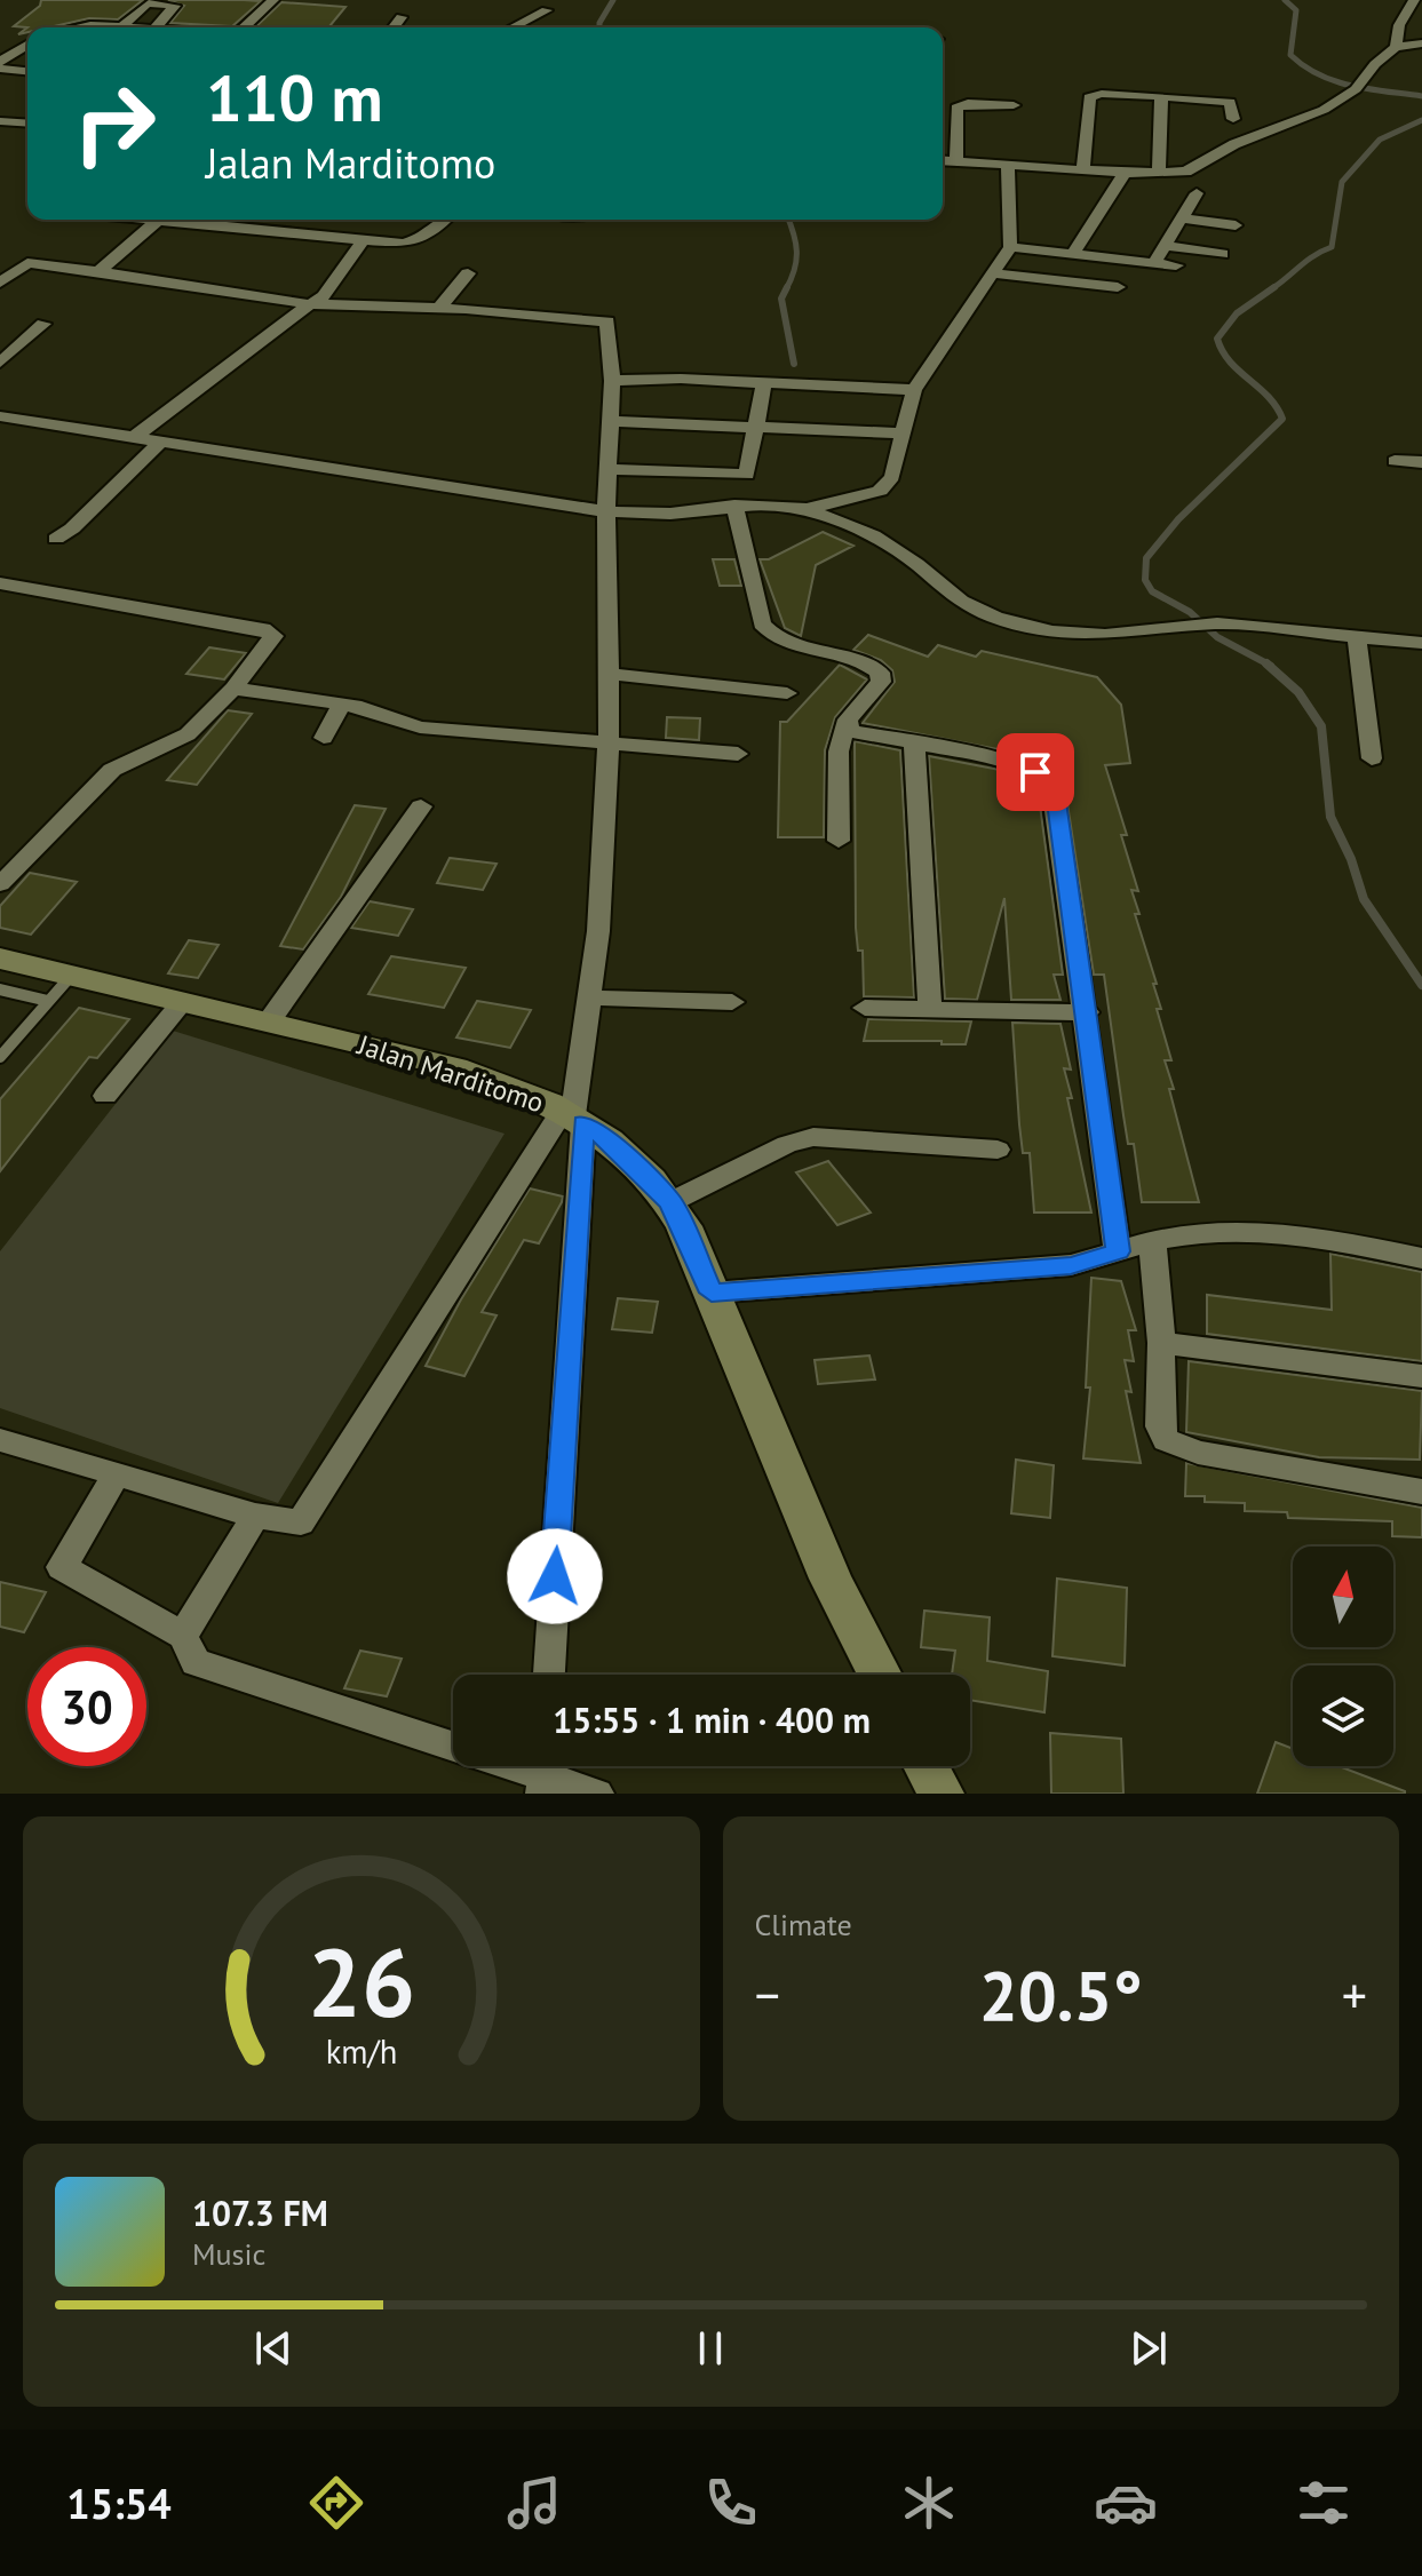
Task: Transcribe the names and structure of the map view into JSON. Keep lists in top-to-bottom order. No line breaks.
{"streets":{"street":["Jalan Marditomo"]},"north":"top","page":{"turn":["110 m","Jalan Marditomo"],"limit":"30","trip":"15:55 · 1 min · 400 m","tile":"Climate","heat":["−","20.5°","+"],"song":["107.3 FM","Music"],"tabs":"15:54","gauge":["26","km/h"]}}
